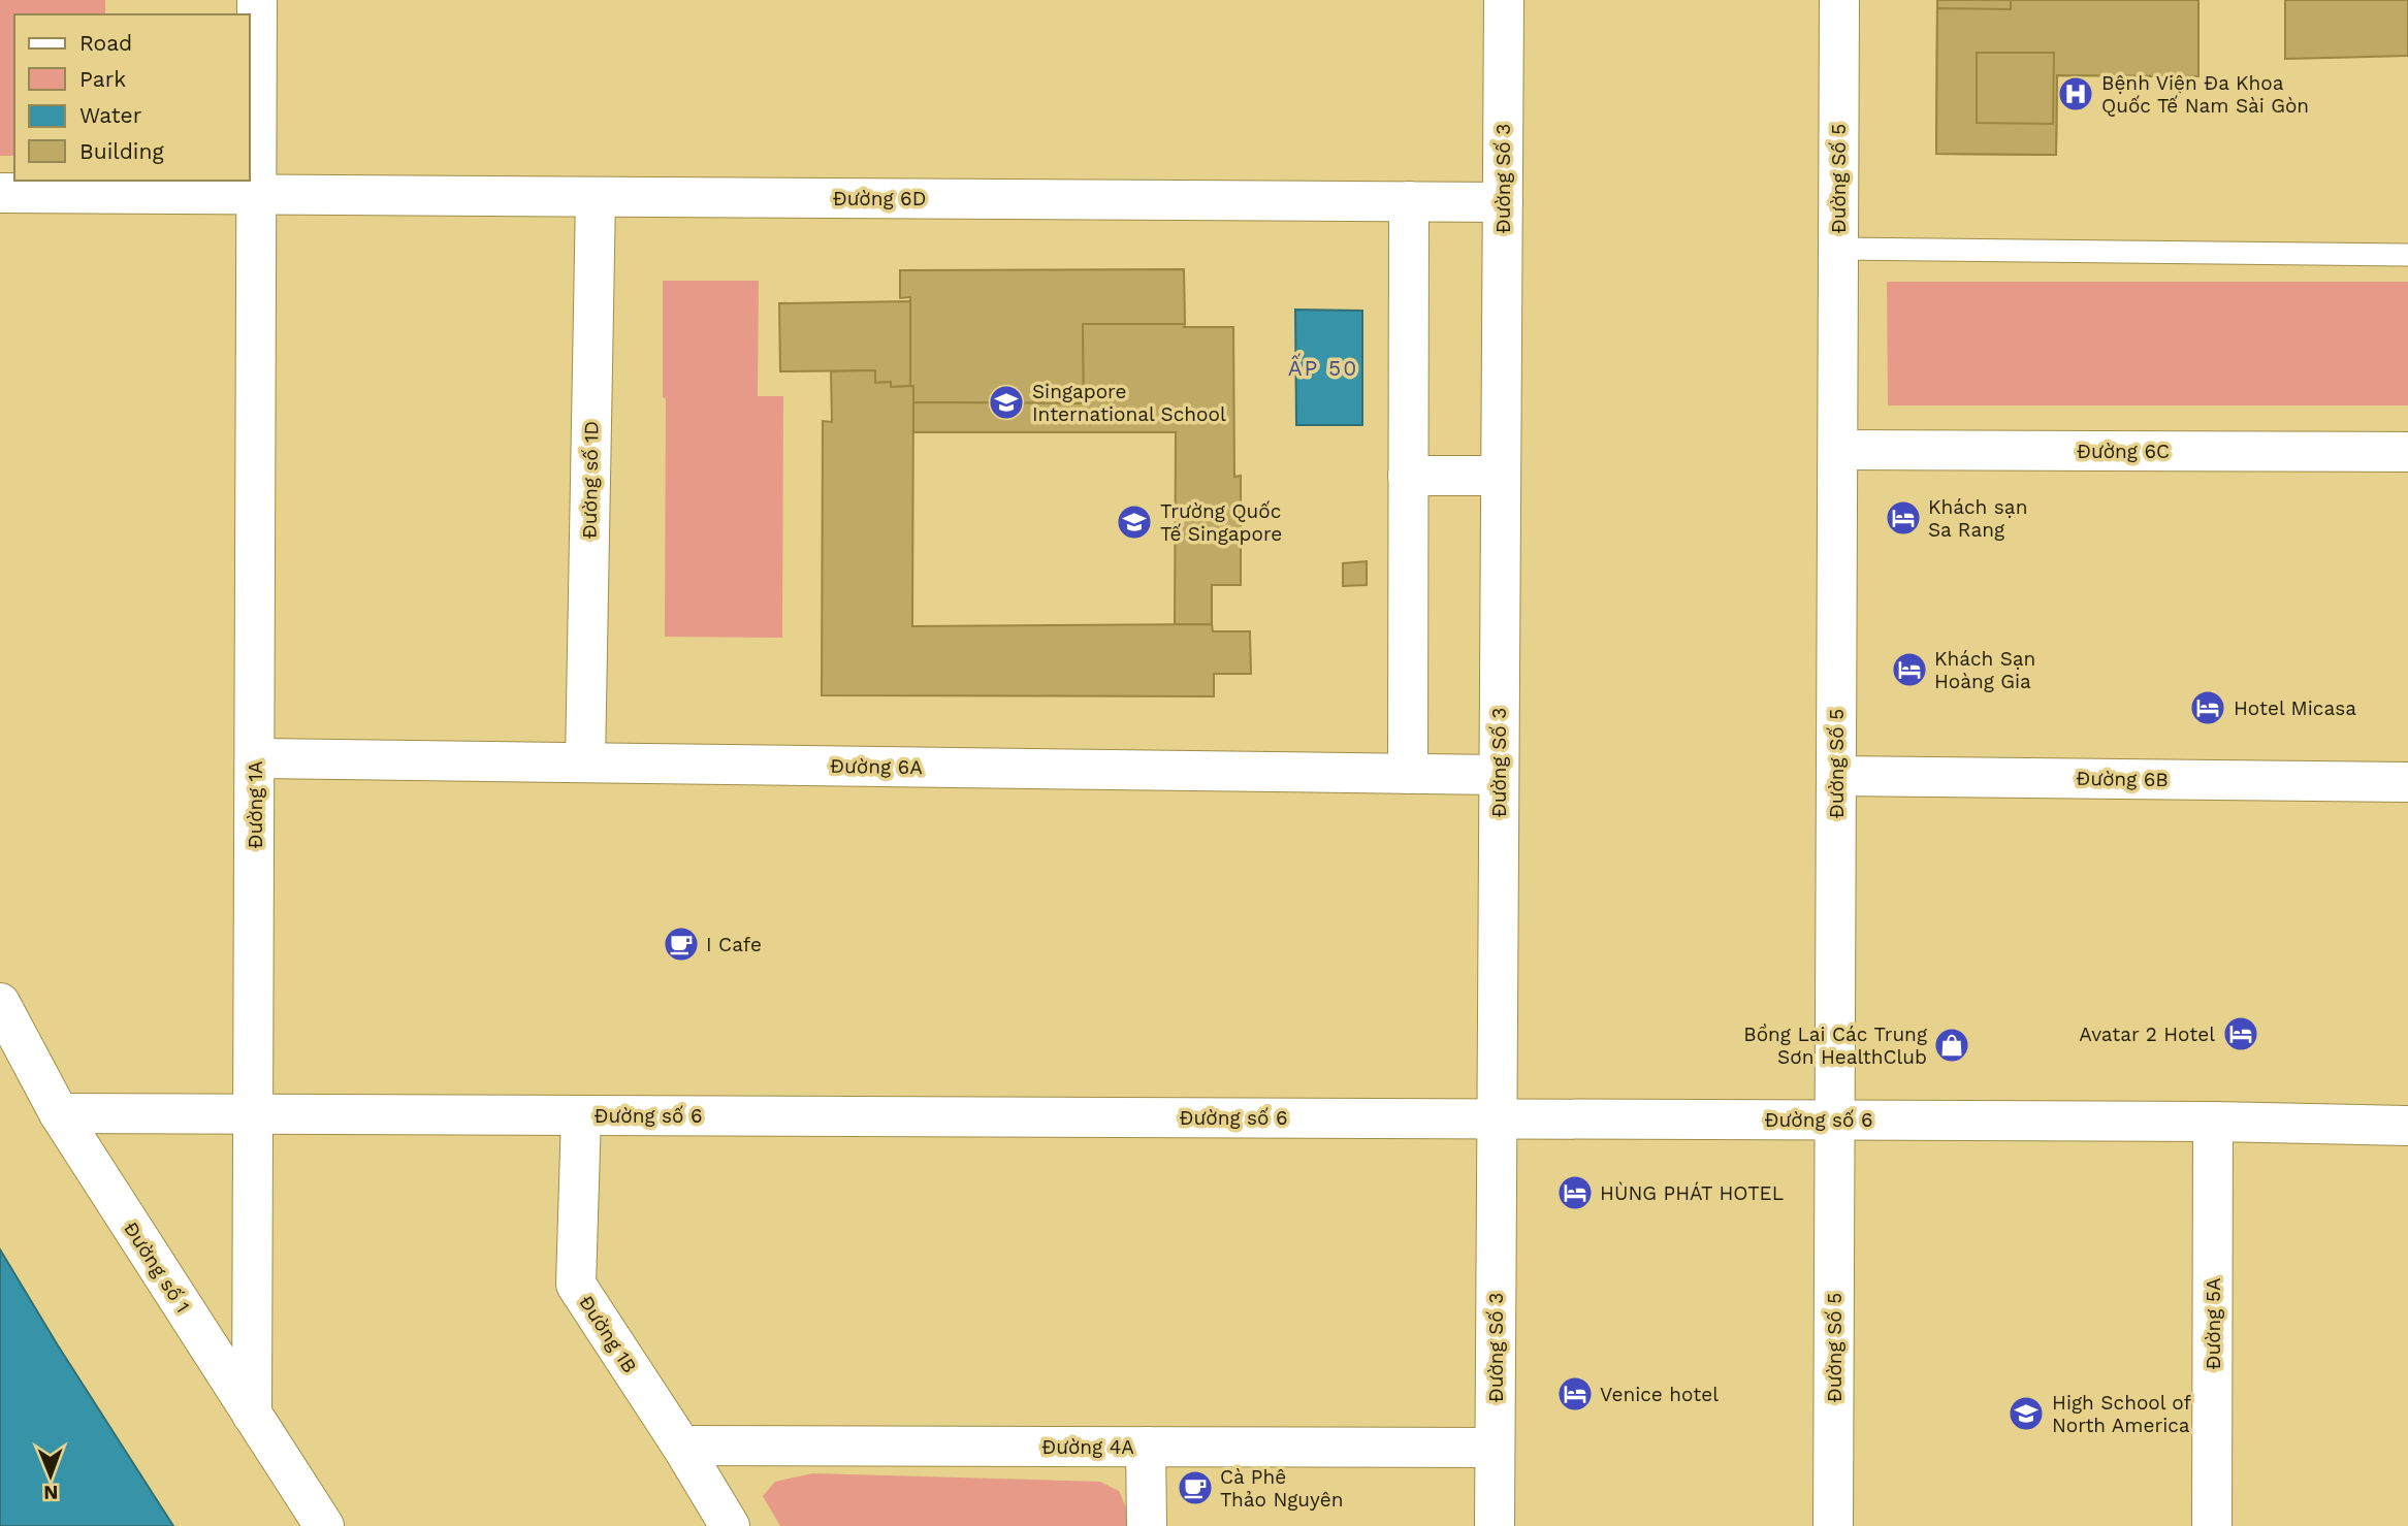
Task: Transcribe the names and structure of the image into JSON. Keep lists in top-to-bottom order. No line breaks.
{"streets":{"street":["Đường Số 3","Đường Số 5","Đường 6D","Đường 6C","Đường số 1D","Đường 6A","Đường 6B","Đường 1A","Đường số 6","Đường số 1","Đường 5A","Đường 1B","Đường 4A"]},"crossings":[["Đường Số 3","Đường 6D"],["Đường Số 3","Đường 6A"],["Đường Số 3","Đường số 6"],["Đường Số 3","Đường 4A"],["Đường Số 5","Đường 6C"],["Đường Số 5","Đường 6B"],["Đường Số 5","Đường số 6"],["Đường 6D","Đường số 1D"],["Đường 6D","Đường 1A"],["Đường số 1D","Đường 6A"],["Đường 6A","Đường 1A"],["Đường 1A","Đường số 6"],["Đường 1A","Đường số 1"],["Đường số 6","Đường số 1"],["Đường số 6","Đường 5A"],["Đường số 6","Đường 1B"],["Đường 1B","Đường 4A"]],"districts":["ẤP 50"],"places":{"hospital":["Bệnh Viện Đa Khoa Quốc Tế Nam Sài Gòn"],"school or university":["Singapore International School","Trường Quốc Tế Singapore","High School of North America"],"hotel":["Khách sạn Sa Rang","Khách Sạn Hoàng Gia","Hotel Micasa","Avatar 2 Hotel","HÙNG PHÁT HOTEL","Venice hotel"],"cafe":["I Cafe","Cà Phê Thảo Nguyên"],"shop":["Bồng Lai Các Trung Sơn HealthClub"]},"legend":["Road","Park","Water","Building"],"north":"bottom"}
